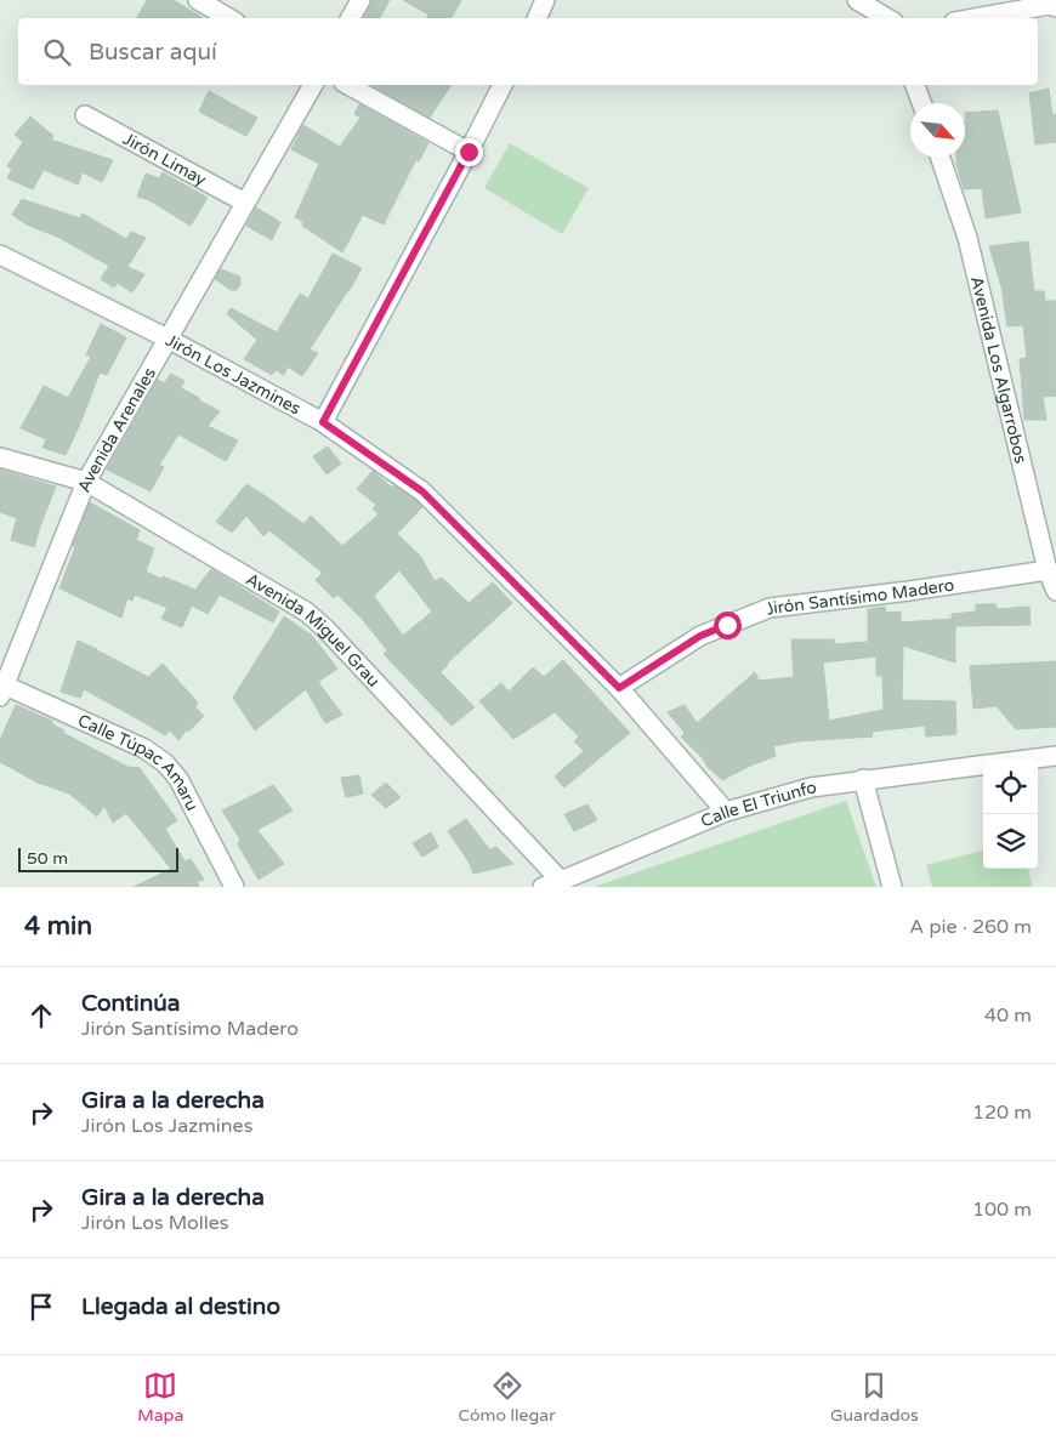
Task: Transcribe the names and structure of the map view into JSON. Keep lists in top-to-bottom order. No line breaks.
{"streets":{"street":["Jirón Limay","Avenida Los Algarrobos","Jirón Los Jazmines","Avenida Arenales","Jirón Santísimo Madero","Avenida Miguel Grau","Calle Túpac Amaru","Calle El Triunfo"]},"crossings":[["Jirón Limay","Avenida Arenales"],["Avenida Los Algarrobos","Jirón Santísimo Madero"],["Jirón Los Jazmines","Avenida Arenales"],["Jirón Los Jazmines","Jirón Santísimo Madero"],["Jirón Los Jazmines","Calle El Triunfo"],["Avenida Arenales","Avenida Miguel Grau"],["Avenida Arenales","Calle Túpac Amaru"],["Avenida Miguel Grau","Calle El Triunfo"]],"scale_bar":"50 m","north":"bottom right","page":{"search":"Buscar aquí","scale":"50 m","heading":["4 min","A pie · 260 m"],"list":[["Continúa","Jirón Santísimo Madero","40 m"],["Gira a la derecha","Jirón Los Jazmines","120 m"],["Gira a la derecha","Jirón Los Molles","100 m"],"Llegada al destino"],"nav":["Mapa","Cómo llegar","Guardados"]}}
